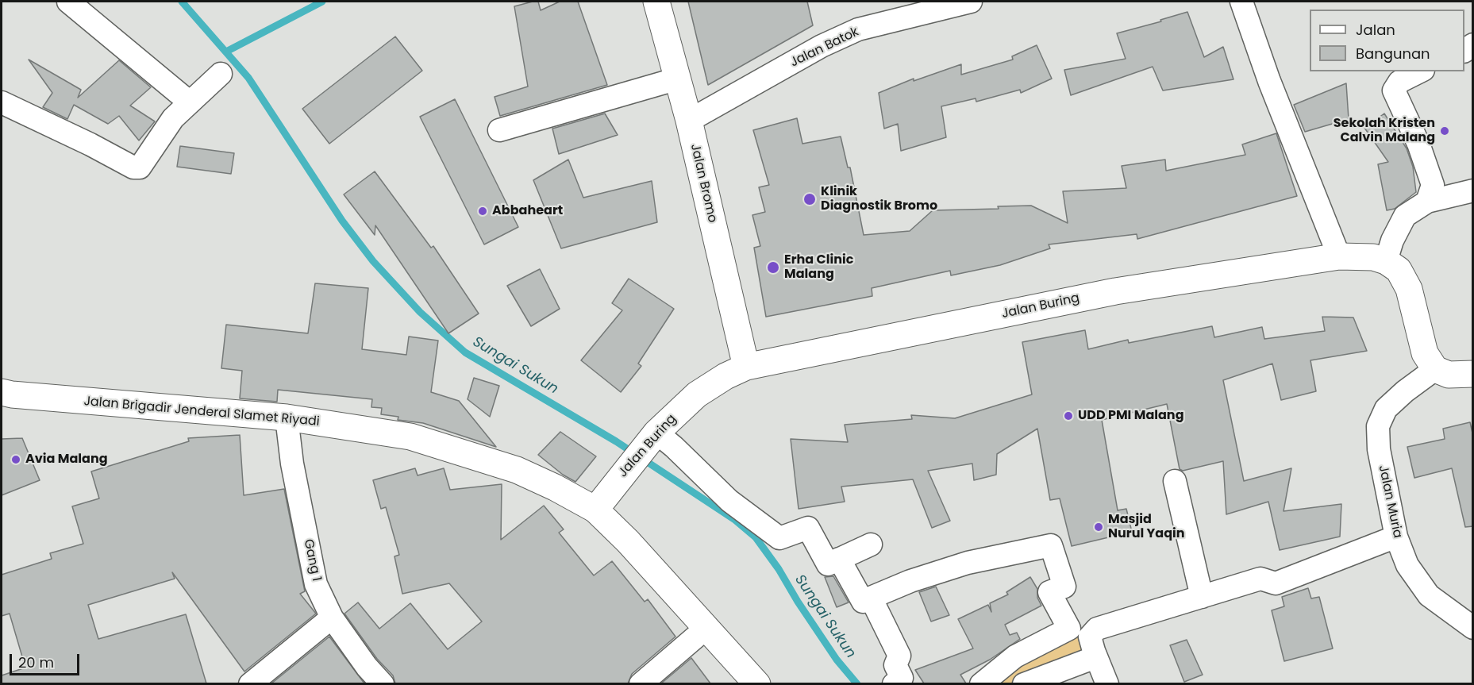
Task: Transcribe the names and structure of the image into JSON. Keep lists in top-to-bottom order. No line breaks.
{"streets":{"street":["Jalan Batok","Jalan Bromo","Jalan Buring","Jalan Brigadir Jenderal Slamet Riyadi","Jalan Muria","Gang 1"]},"crossings":[["Jalan Batok","Jalan Bromo"],["Jalan Bromo","Jalan Buring"],["Jalan Buring","Jalan Brigadir Jenderal Slamet Riyadi"],["Jalan Brigadir Jenderal Slamet Riyadi","Gang 1"]],"water":["Sungai Sukun"],"places":["Sekolah Kristen Calvin Malang","Klinik Diagnostik Bromo","Abbaheart","Erha Clinic Malang","UDD PMI Malang","Avia Malang","Masjid Nurul Yaqin"],"legend":["Jalan","Bangunan"],"scale_bar":"20 m"}
